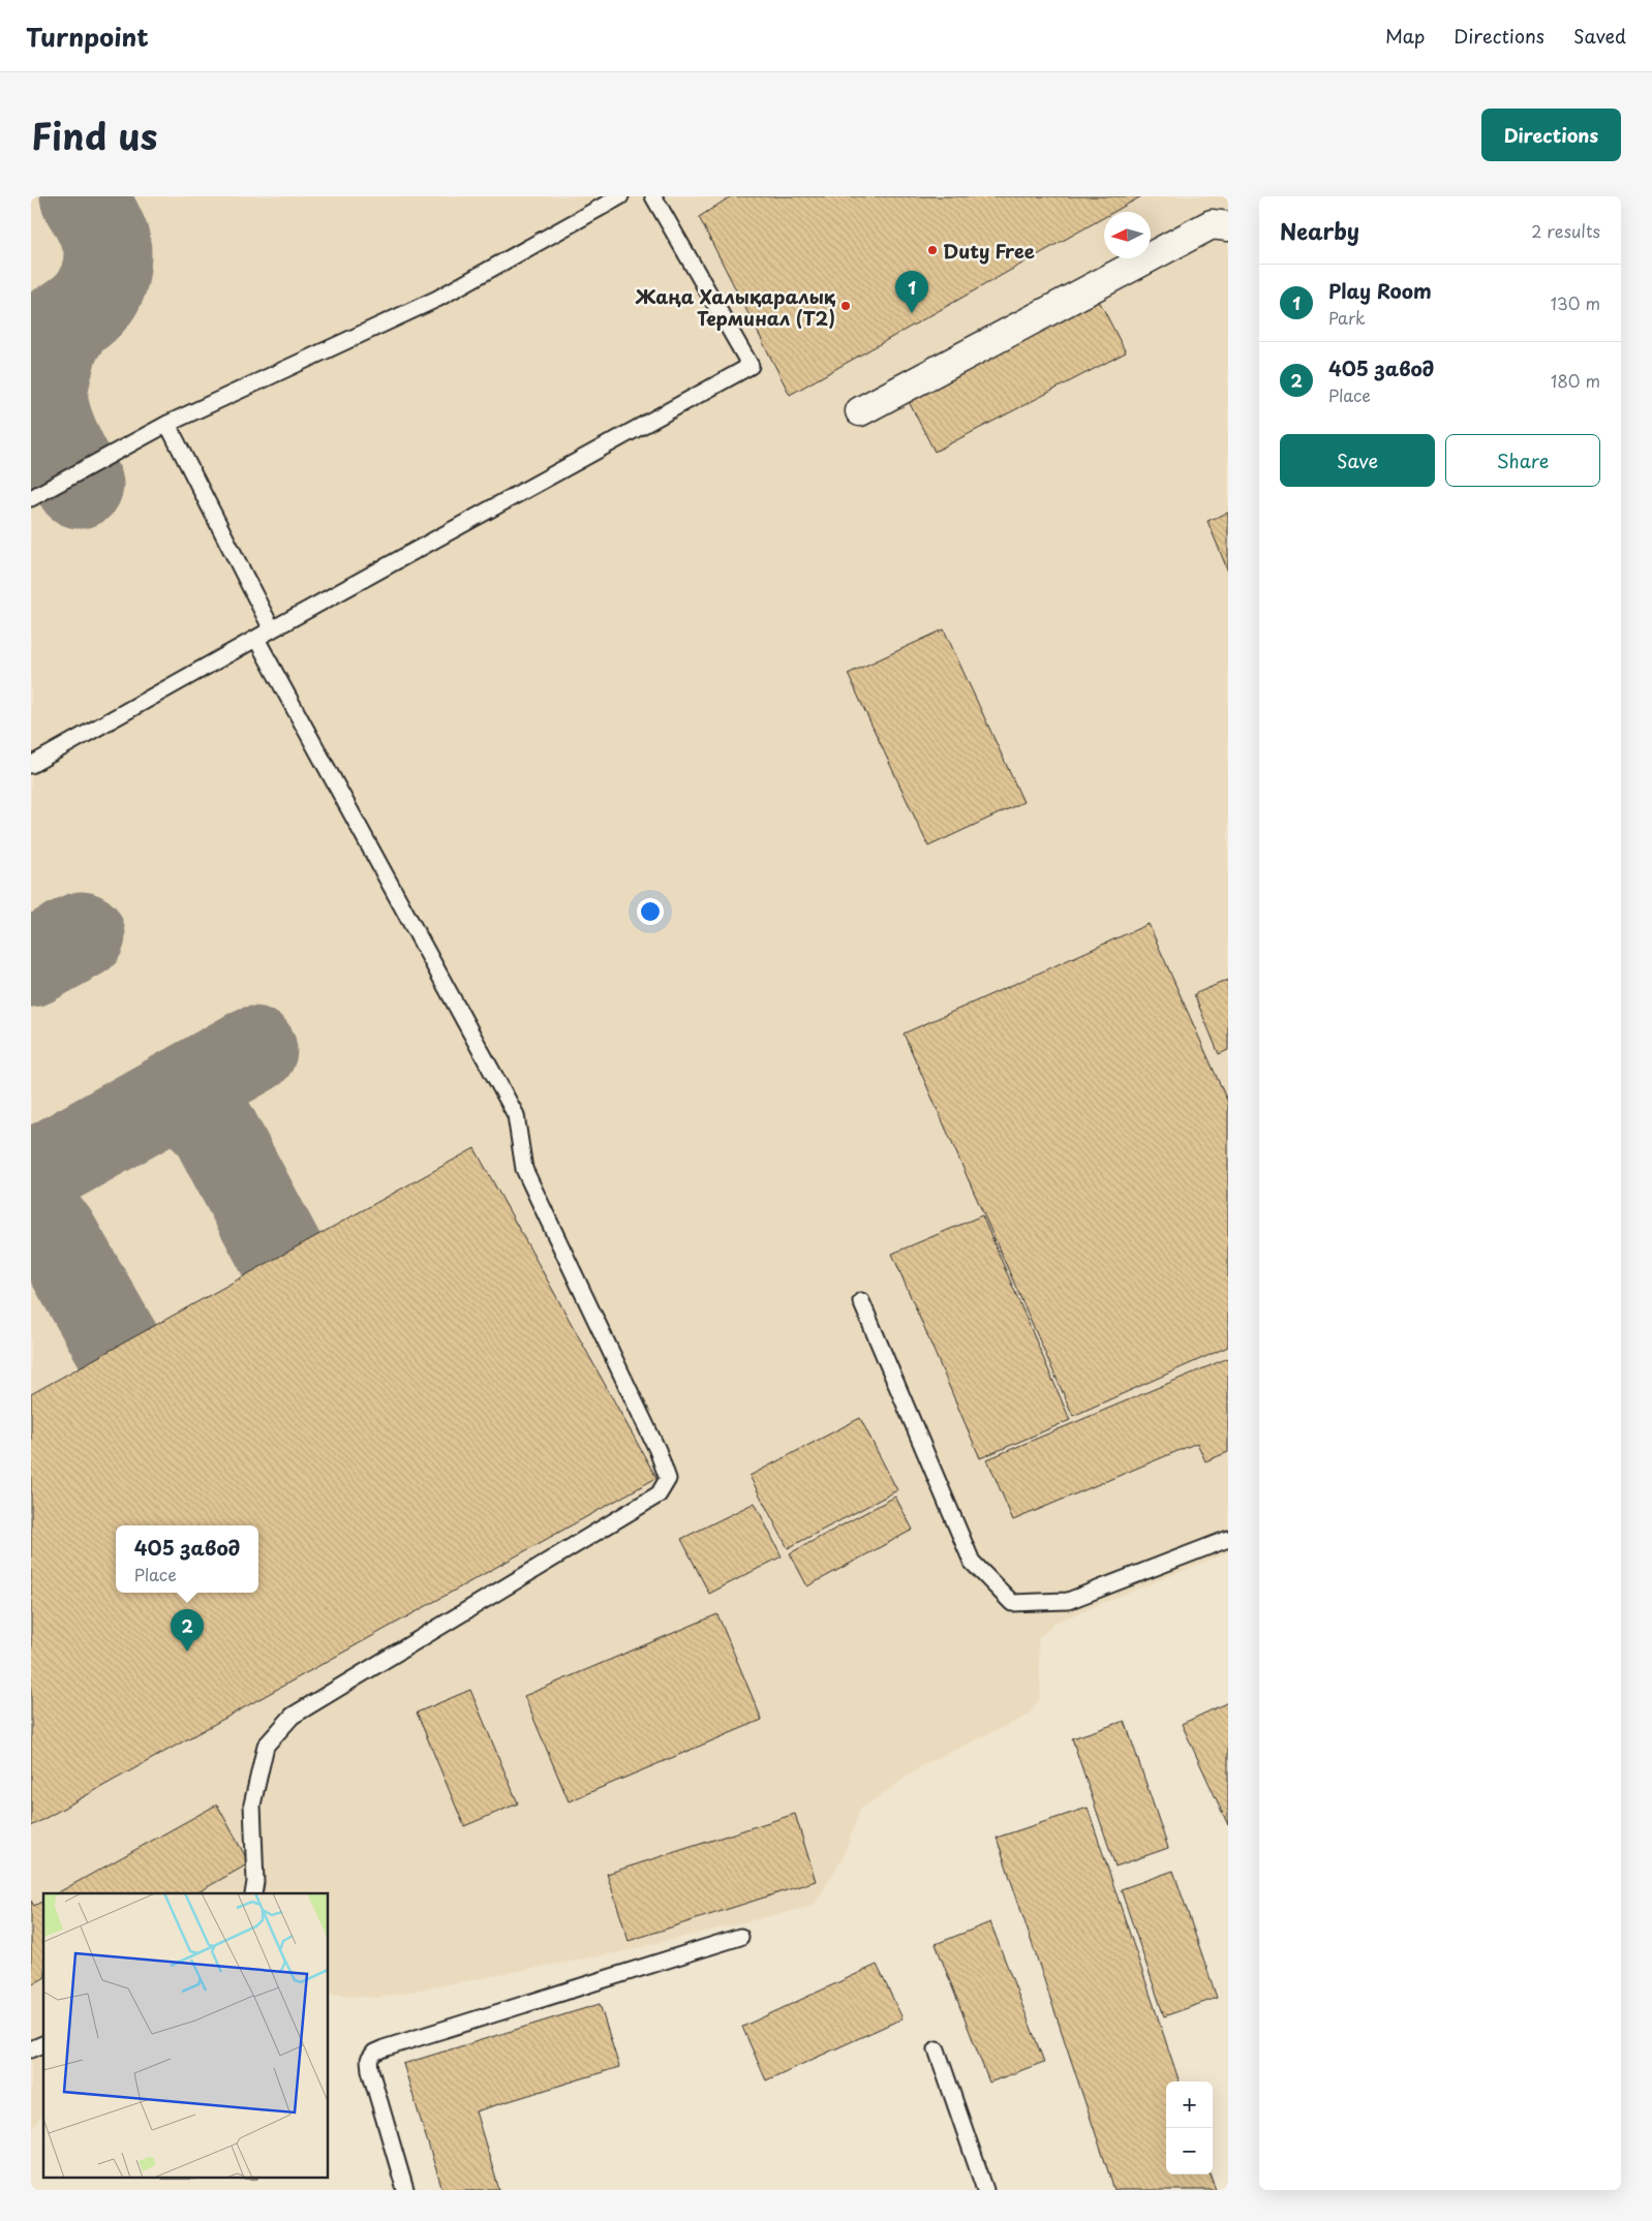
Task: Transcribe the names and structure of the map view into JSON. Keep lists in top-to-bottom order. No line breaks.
{"places":["Duty Free","Жаңа Халықаралық Терминал (Т2)"],"north":"left","page":{"header":"Turnpoint","nav":["Map","Directions","Saved"],"title":"Find us","buttons":["Directions",["Save","Share"]],"heading":["Nearby","2 results"],"list":[{"mark":"1","name":"Play Room","note":"Park","value":"130 m"},{"mark":"2","name":"405 завод","note":"Place","value":"180 m"}],"pins":["1","2"],"popup":["405 завод","Place"],"map_buttons":["+","−"]}}
